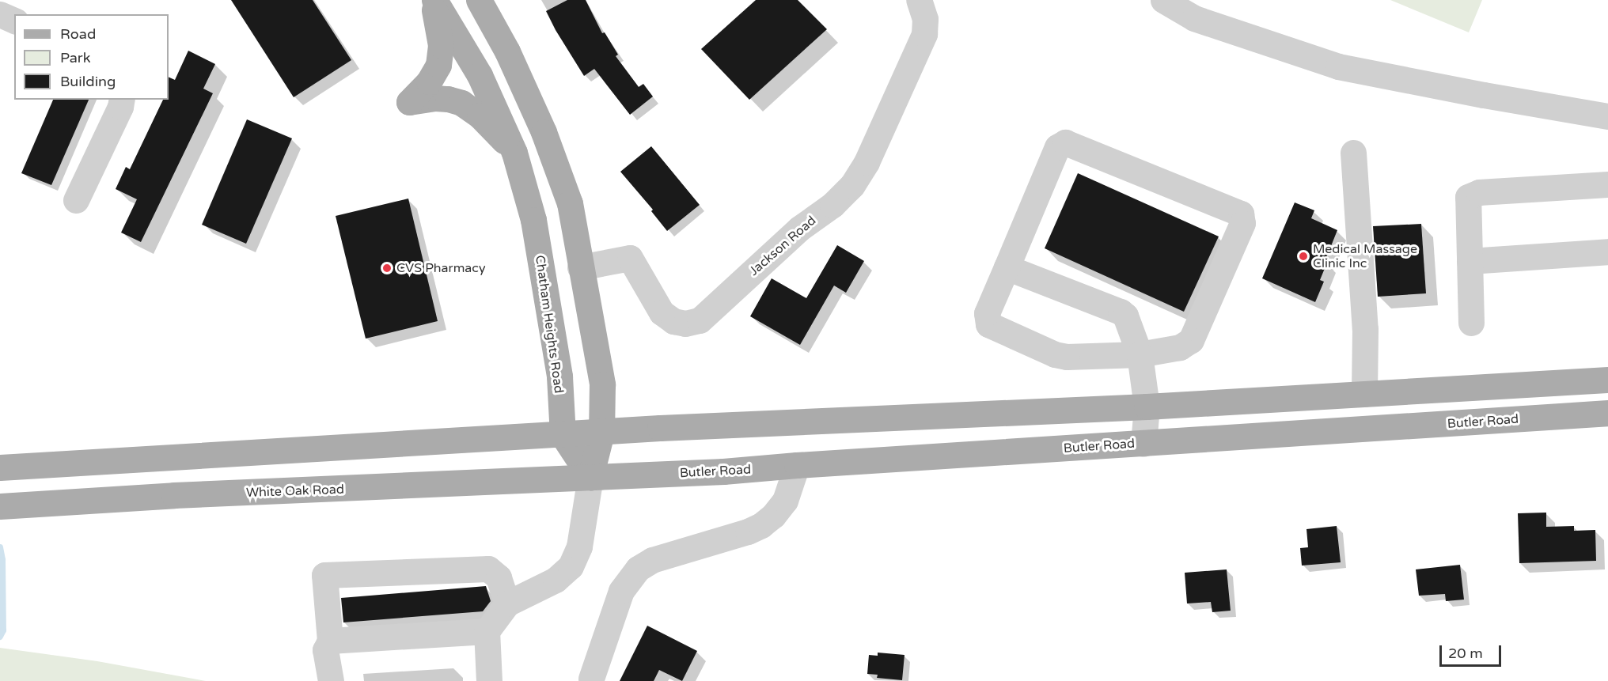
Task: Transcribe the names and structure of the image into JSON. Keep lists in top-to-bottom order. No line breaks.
{"streets":{"main road":["Chatham Heights Road","Butler Road","White Oak Road"],"street":["Jackson Road"]},"crossings":[["Butler Road","White Oak Road"]],"places":["Medical Massage Clinic Inc","CVS Pharmacy"],"legend":["Road","Park","Building"],"scale_bar":"20 m"}
